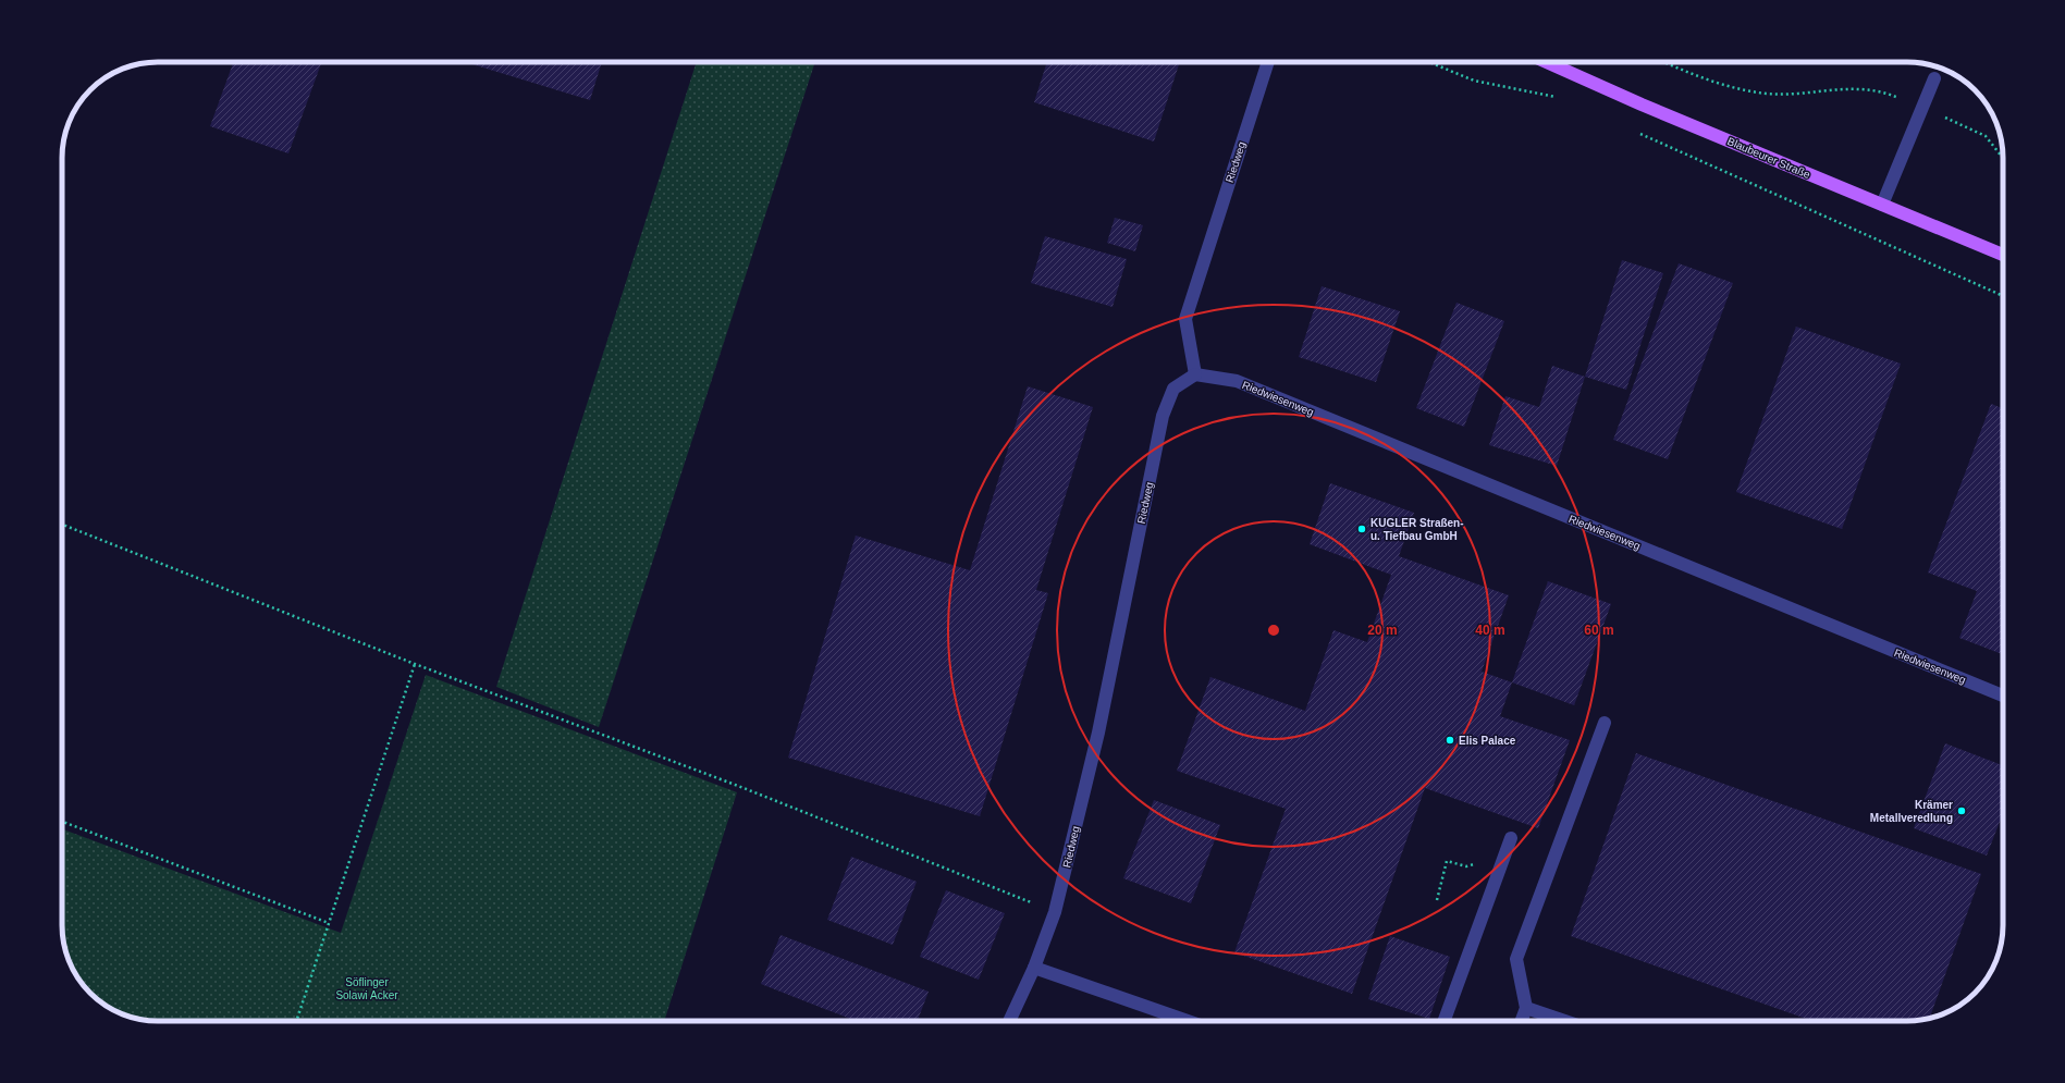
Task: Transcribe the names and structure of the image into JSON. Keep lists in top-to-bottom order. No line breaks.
{"streets":{"main road":["Blaubeurer Straße"],"street":["Riedweg","Riedwiesenweg"]},"crossings":[["Riedweg","Riedwiesenweg"]],"parks":["Söflinger Solawi Acker"],"places":["KUGLER Straßen- u. Tiefbau GmbH","Elis Palace","Krämer Metallveredlung"],"rings":["20 m","40 m","60 m"]}
